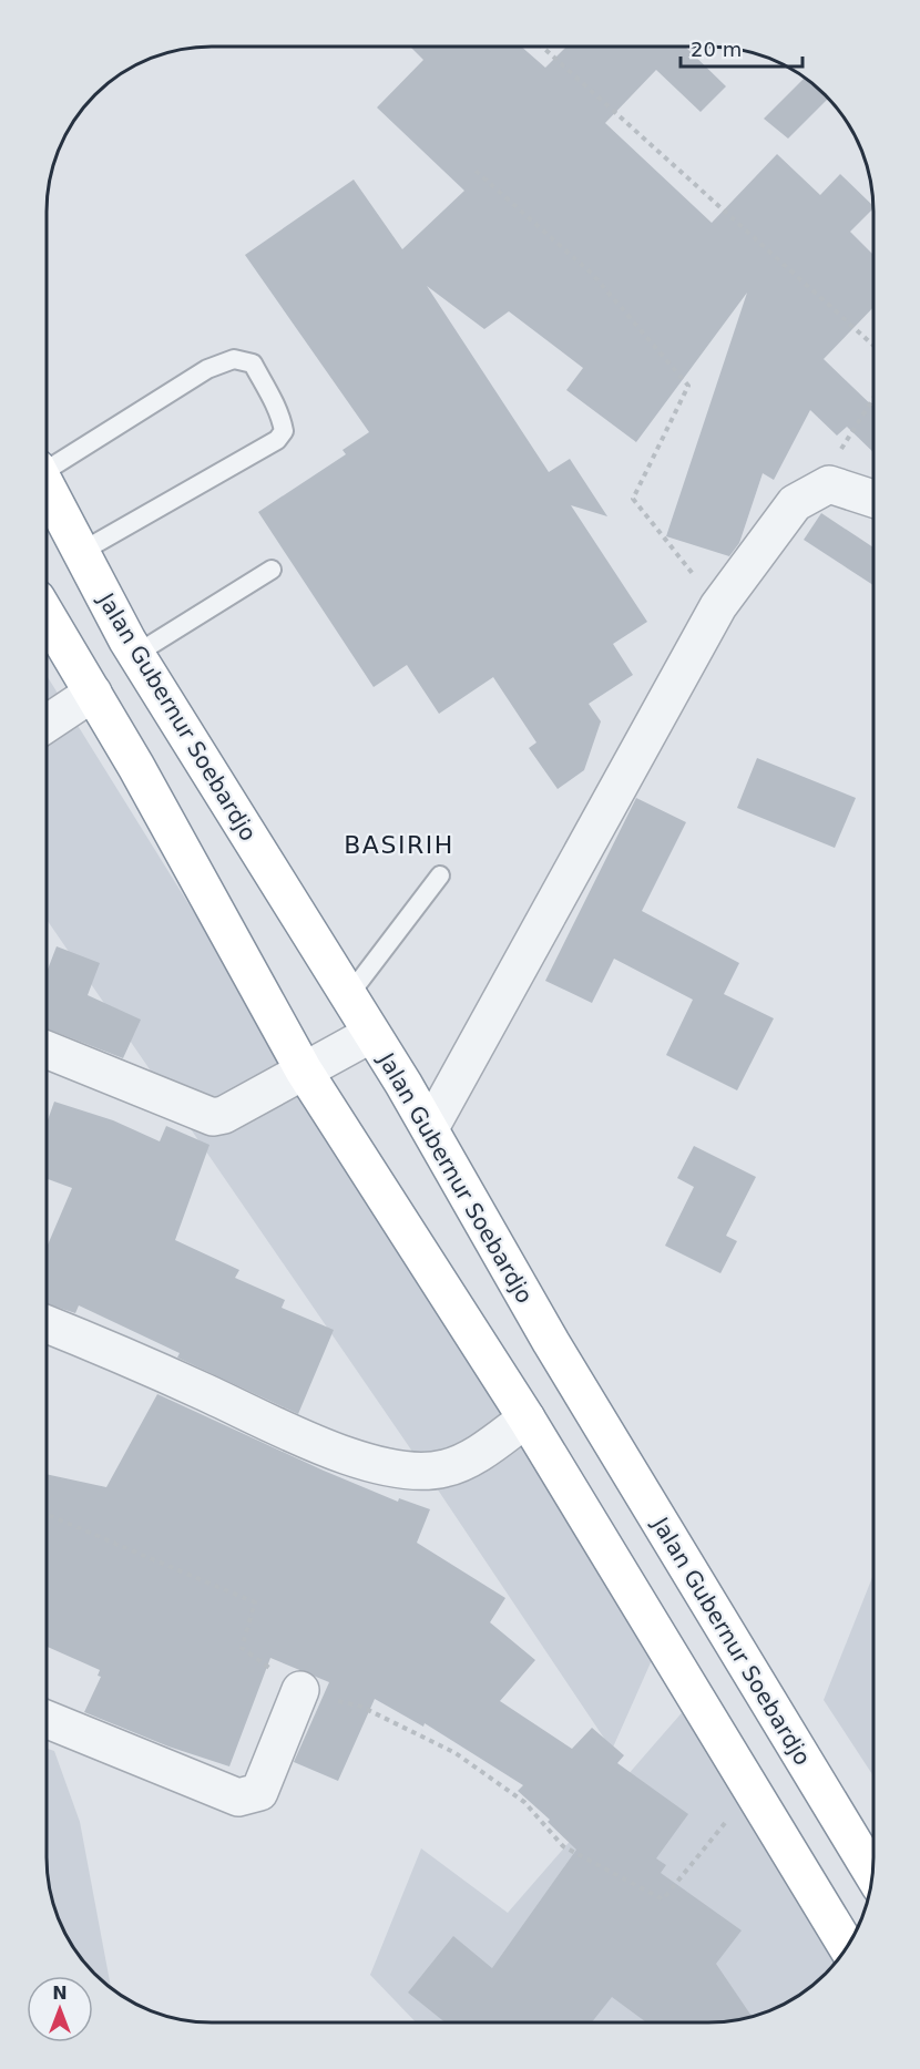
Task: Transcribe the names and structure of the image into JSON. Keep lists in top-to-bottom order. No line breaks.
{"streets":{"highway":["Jalan Gubernur Soebardjo"]},"districts":["BASIRIH"],"scale_bar":"20 m","north":"top"}
